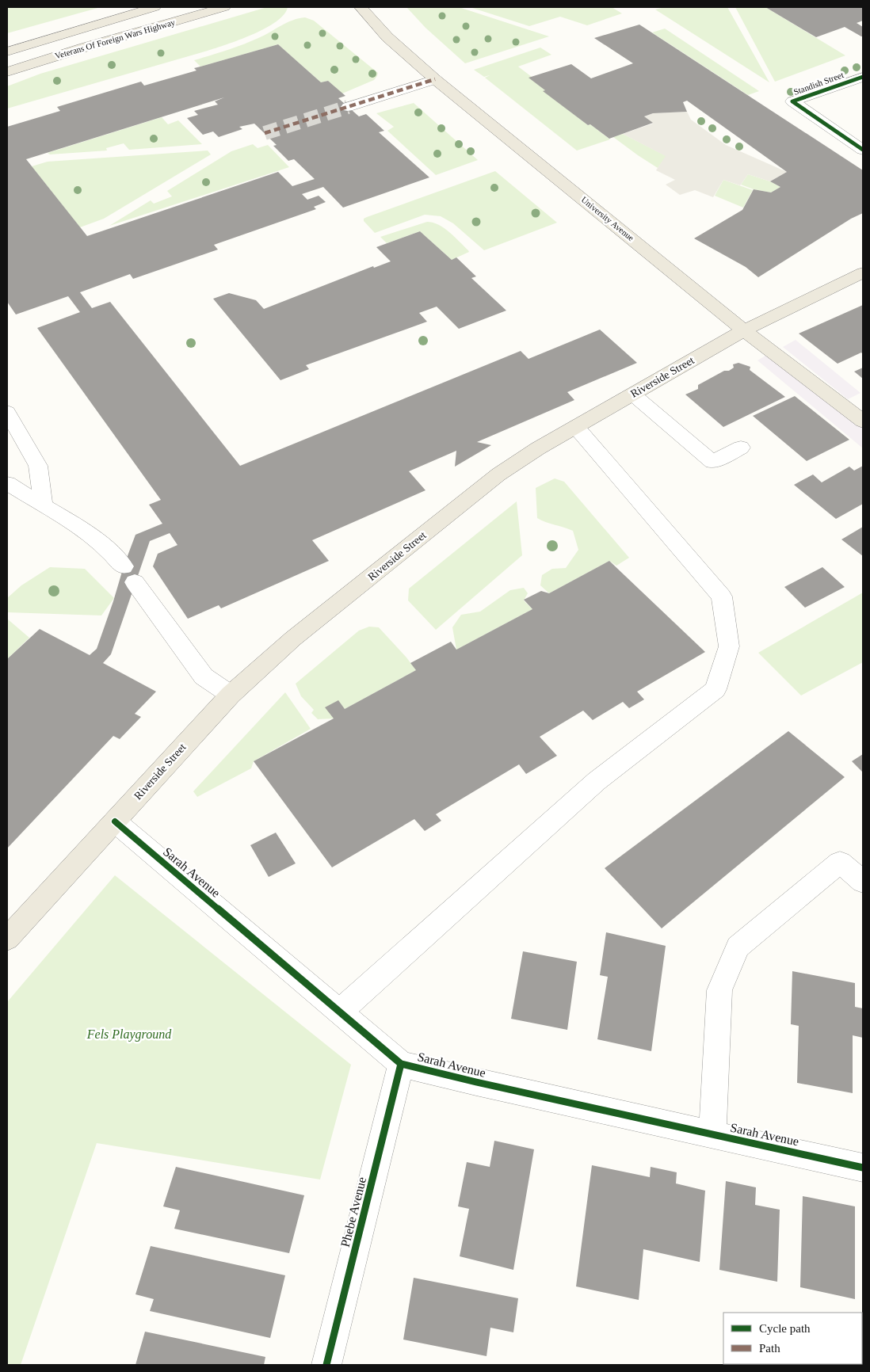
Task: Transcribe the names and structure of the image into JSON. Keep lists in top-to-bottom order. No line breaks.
{"streets":{"main road":["Veterans Of Foreign Wars Highway","University Avenue","Riverside Street"],"street":["Standish Street","Sarah Avenue","Phebe Avenue"]},"crossings":[["University Avenue","Riverside Street"],["Riverside Street","Sarah Avenue"],["Sarah Avenue","Phebe Avenue"]],"parks":["Fels Playground"],"legend":["Cycle path","Path"]}
